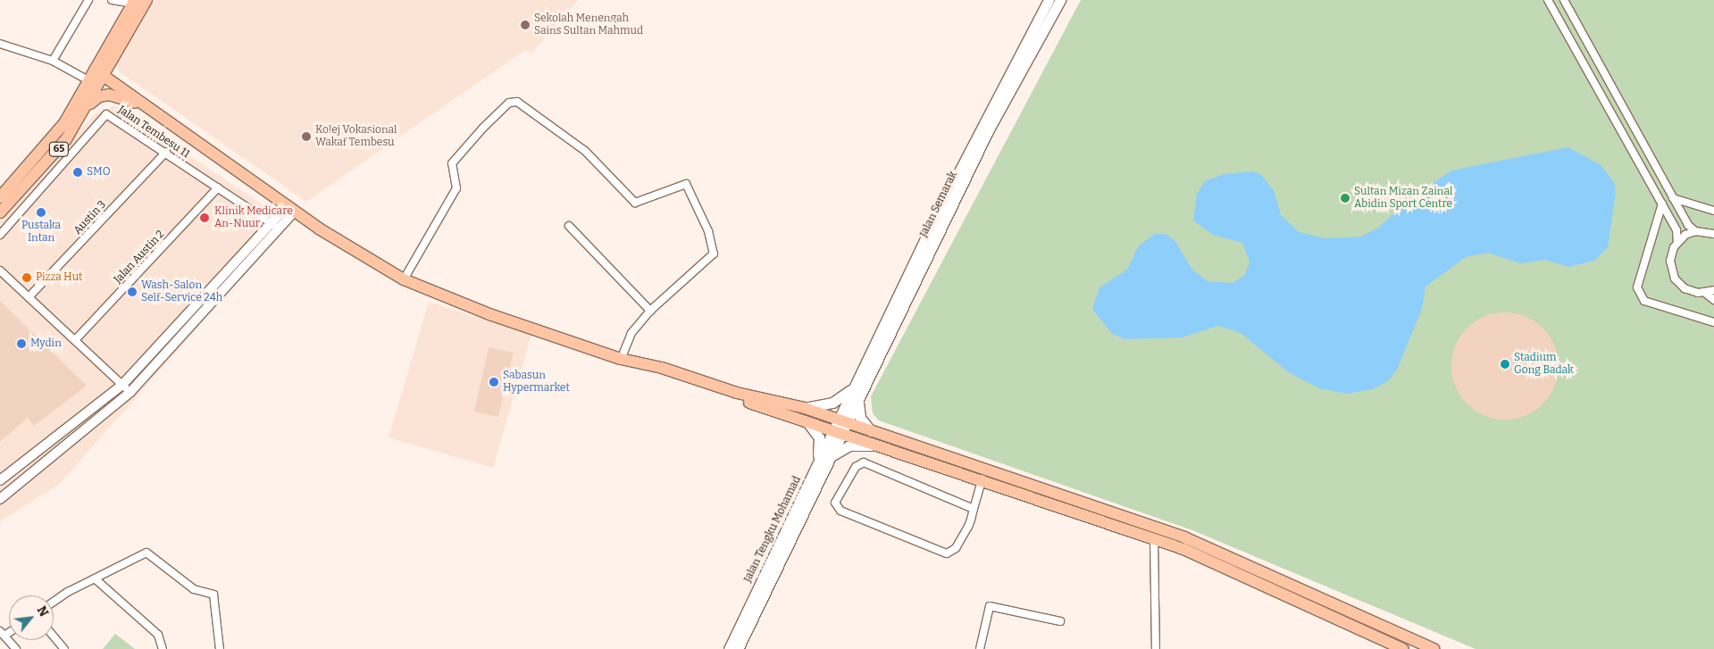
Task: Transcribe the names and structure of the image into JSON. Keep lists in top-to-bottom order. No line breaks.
{"streets":{"main road":["65","Jalan Semarak","Jalan Tengku Mohamad"],"street":["Jalan Tembesu 11","Austin 3","Jalan Austin 2"]},"crossings":[["Jalan Tembesu 11","Austin 3"],["Jalan Tembesu 11","Jalan Austin 2"],["Jalan Semarak","Jalan Tengku Mohamad"]],"places":["Sekolah Menengah Sains Sultan Mahmud","Kolej Vokasional Wakaf Tembesu","SMO","Sultan Mizan Zainal Abidin Sport Centre","Pustaka Intan","Klinik Medicare An-Nuur","Pizza Hut","Wash-Salon Self-Service 24h","Mydin","Stadium Gong Badak","Sabasun Hypermarket"],"north":"top right"}
